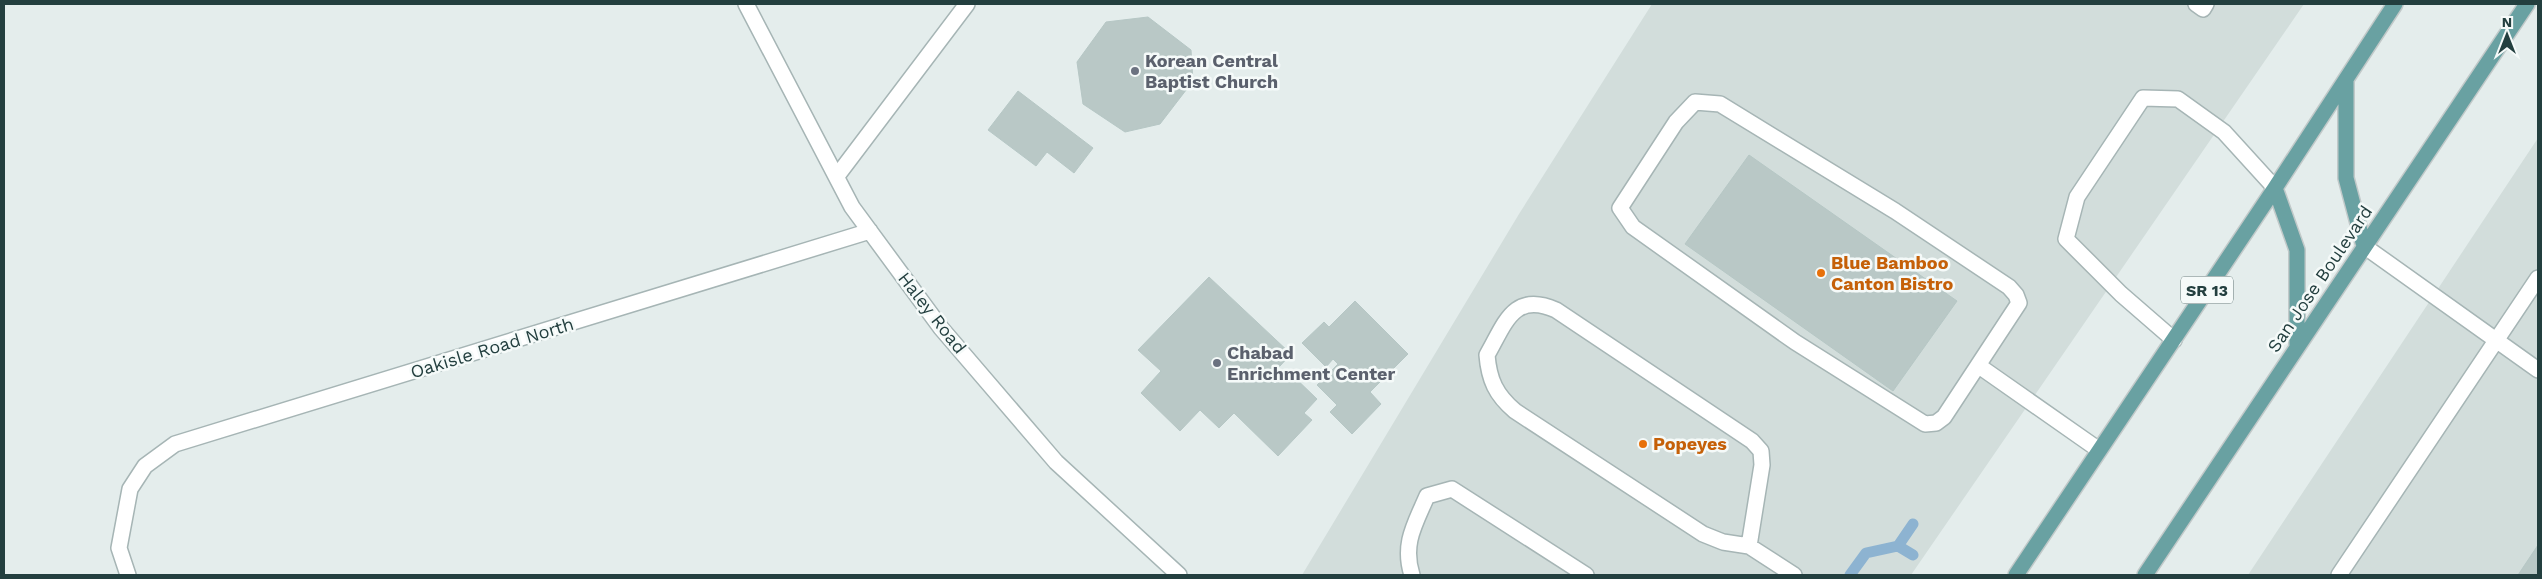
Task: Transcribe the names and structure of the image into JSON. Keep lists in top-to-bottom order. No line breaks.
{"streets":{"main road":["San Jose Boulevard","SR 13"],"street":["Haley Road","Oakisle Road North"]},"crossings":[["Haley Road","Oakisle Road North"]],"places":["Korean Central Baptist Church","Blue Bamboo Canton Bistro","Chabad Enrichment Center","Popeyes"],"north":"top"}
